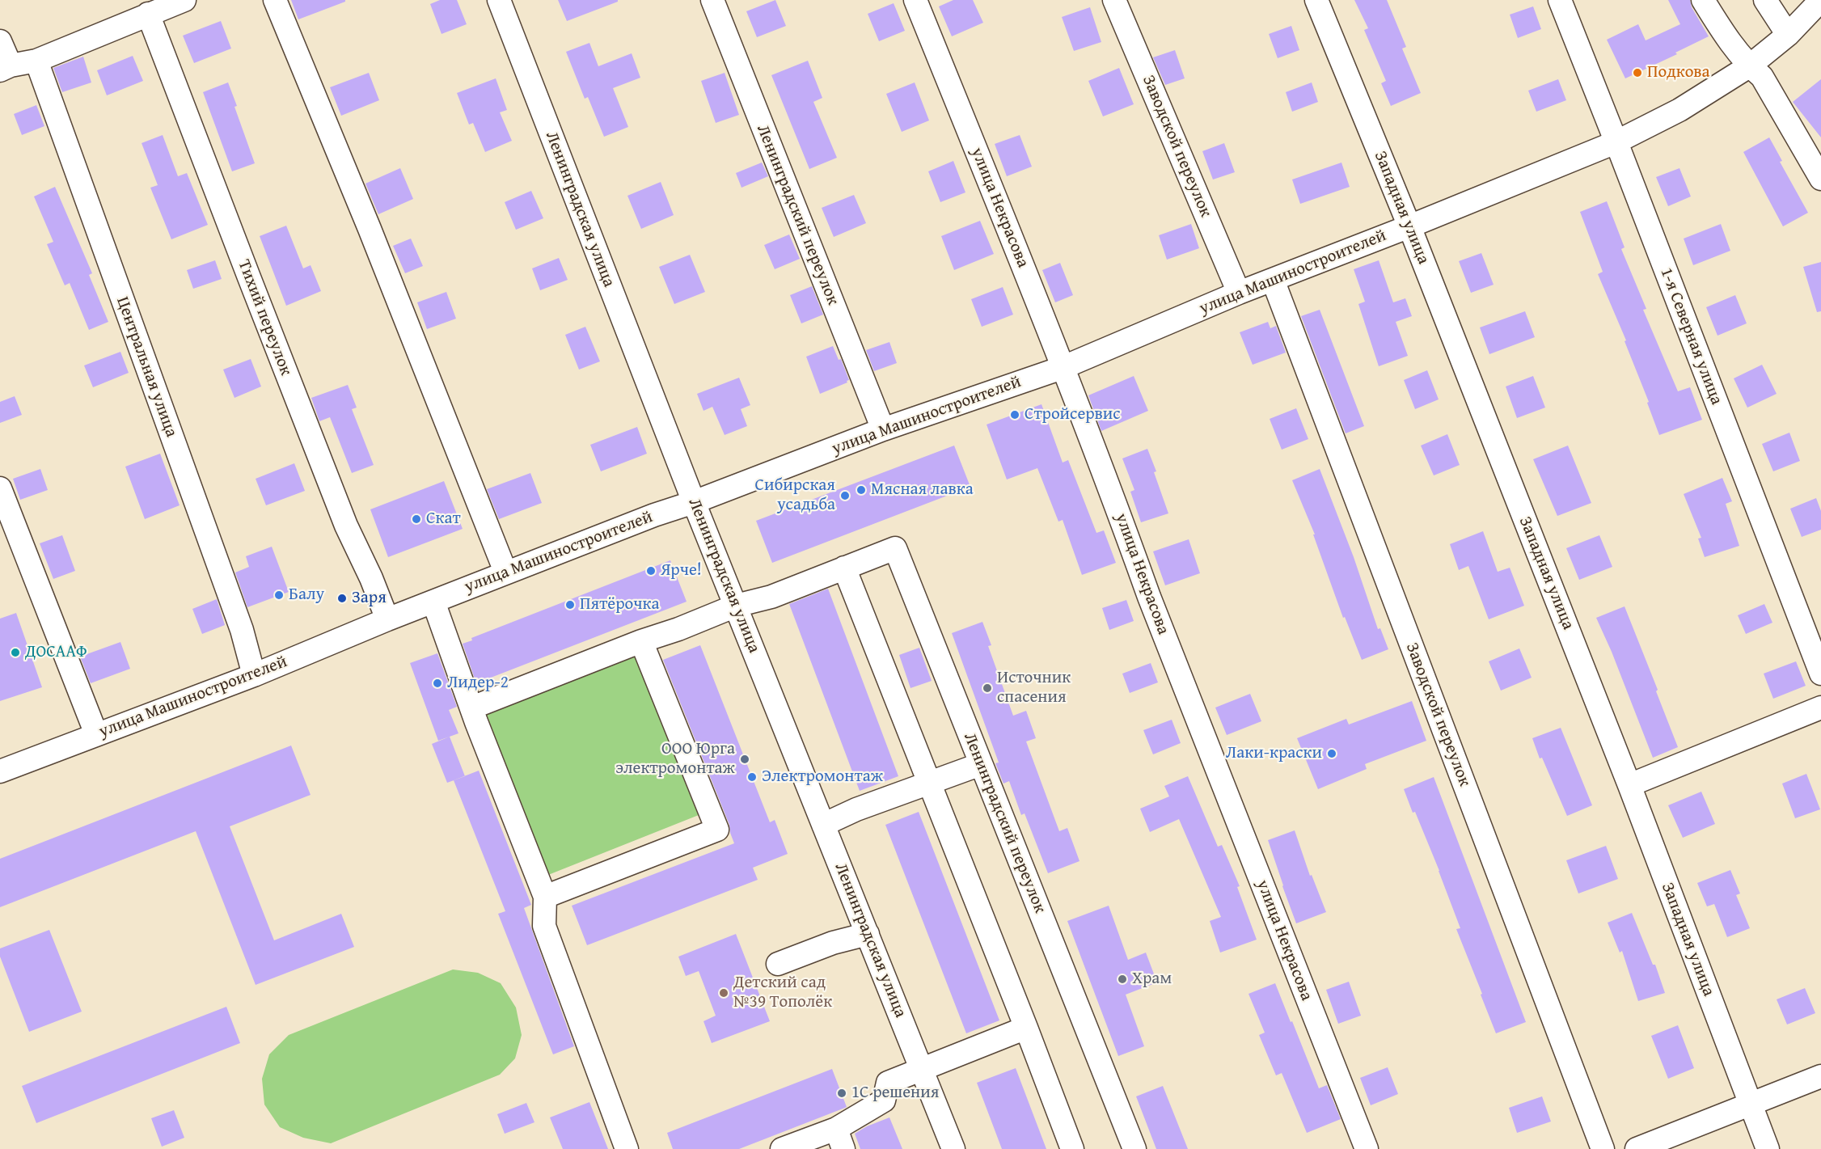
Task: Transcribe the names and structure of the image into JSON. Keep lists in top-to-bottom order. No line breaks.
{"streets":{"street":["Заводской переулок","улица Некрасова","Западная улица","Ленинградская улица","Ленинградский переулок","улица Машиностроителей","Тихий переулок","1-я Северная улица","Центральная улица"]},"crossings":[["Заводской переулок","улица Машиностроителей"],["улица Некрасова","улица Машиностроителей"],["Западная улица","улица Машиностроителей"],["Ленинградская улица","улица Машиностроителей"],["Ленинградский переулок","улица Машиностроителей"],["улица Машиностроителей","Тихий переулок"],["улица Машиностроителей","1-я Северная улица"],["улица Машиностроителей","Центральная улица"]],"places":["Подкова","Стройсервис","Мясная лавка","Сибирская усадьба","Скат","Ярче!","Балу","Заря","Пятёрочка","ДОСААФ","Лидер-2","Источник спасения","Лаки-краски","ООО Юрга электромонтаж","Электромонтаж","Храм","Детский сад №39 Тополёк","1С решения"]}
